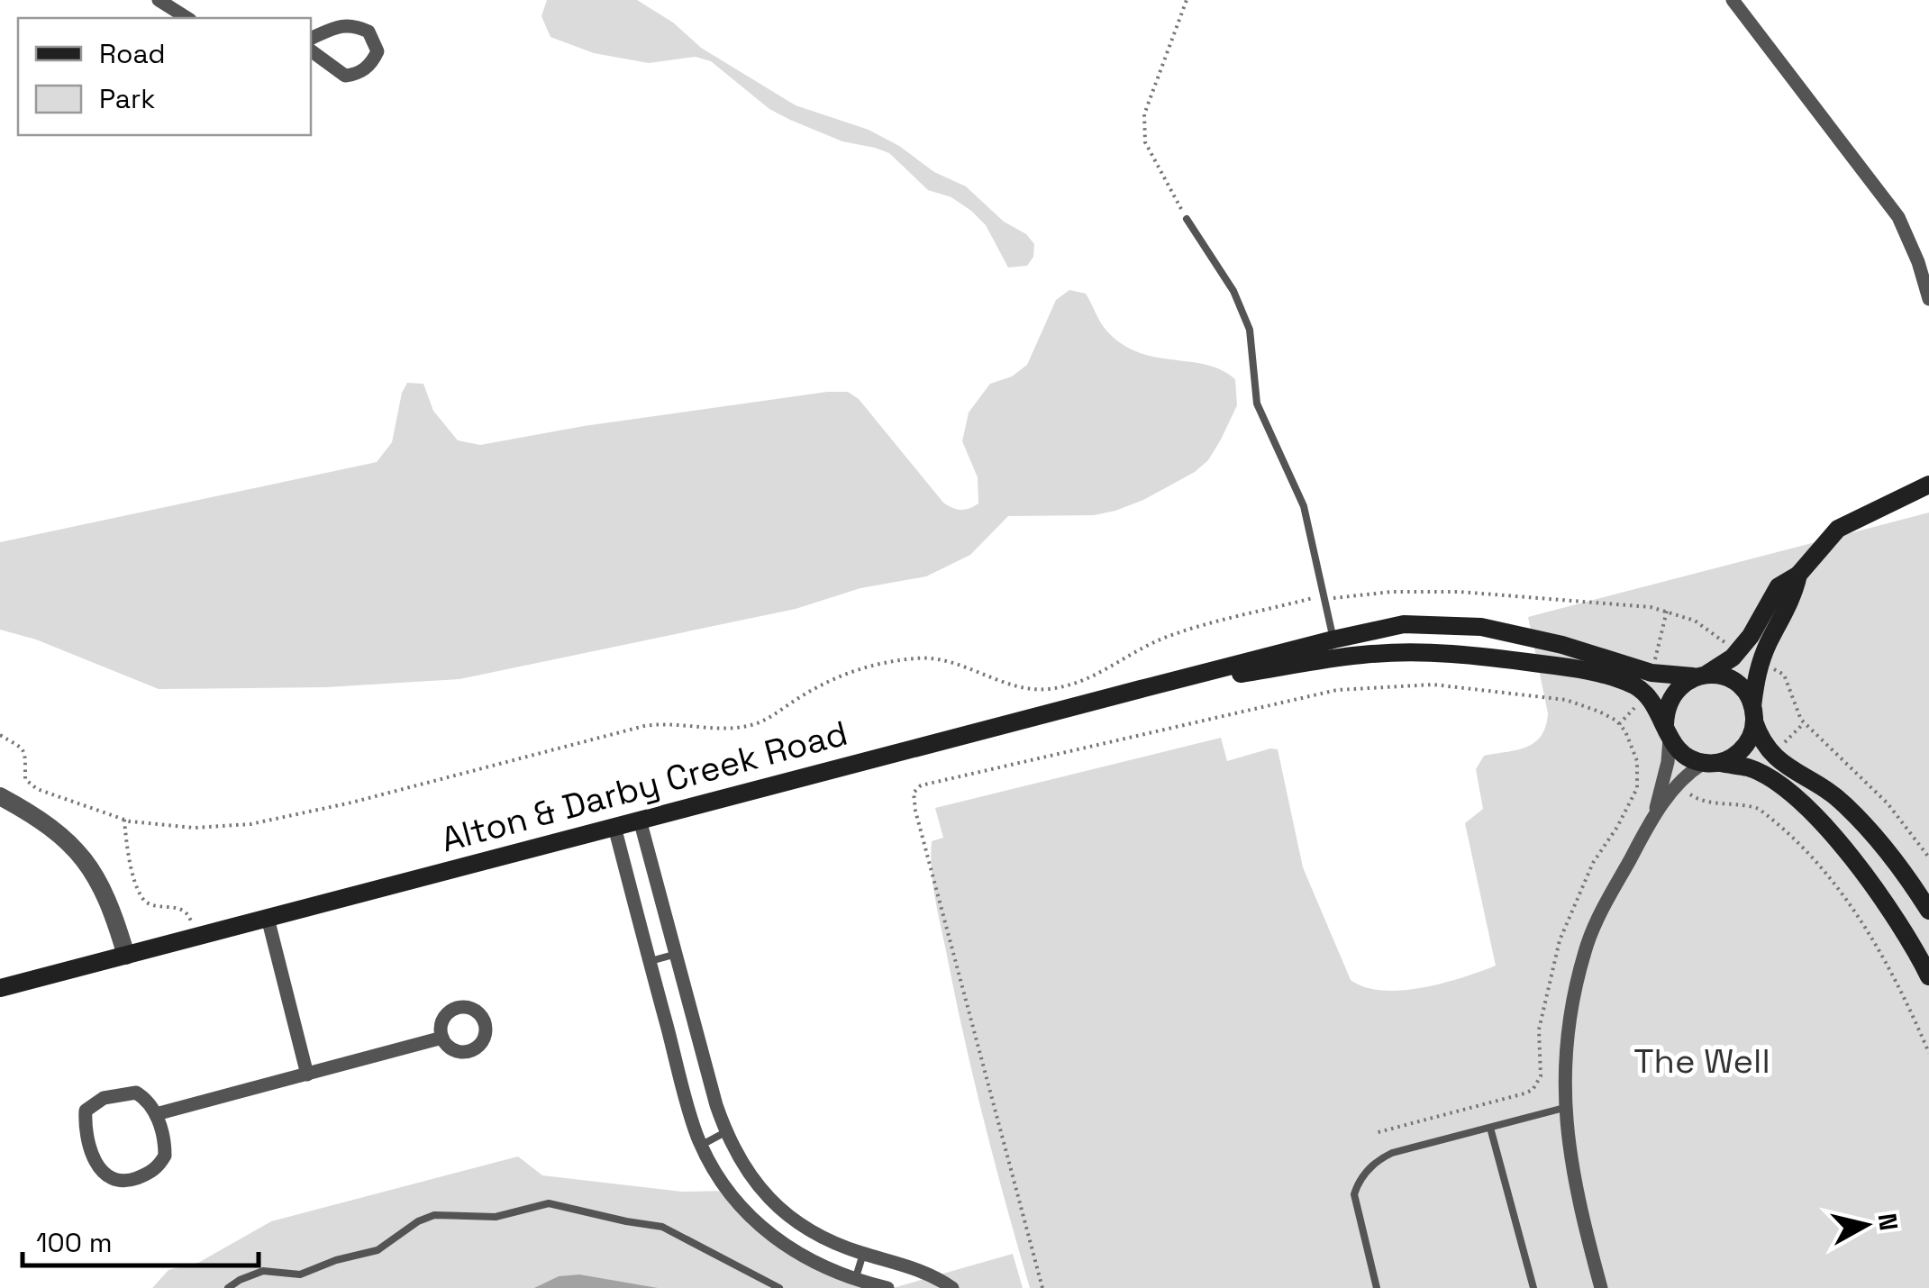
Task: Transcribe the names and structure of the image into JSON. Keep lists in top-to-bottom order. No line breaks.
{"streets":{"main road":["Alton & Darby Creek Road"]},"parks":["The Well"],"legend":["Road","Park"],"scale_bar":"100 m","north":"right"}
